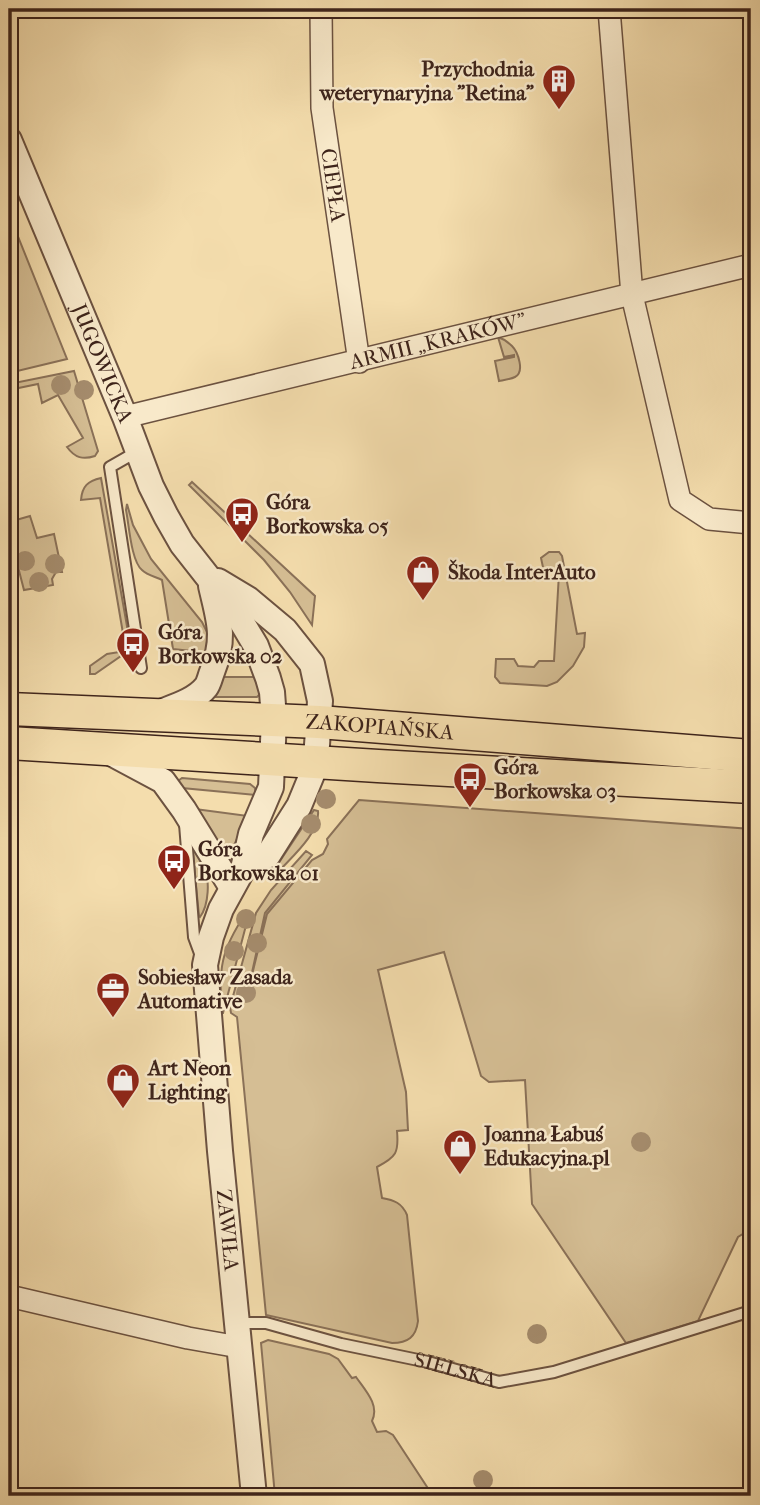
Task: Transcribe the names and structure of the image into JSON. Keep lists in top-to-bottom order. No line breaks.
{"streets":{"main road":["ZAKOPIAŃSKA"],"street":["CIEPŁA","ARMII „KRAKÓW”","JUGOWICKA","ZAWIŁA","SIELSKA"]},"crossings":[["CIEPŁA","ARMII „KRAKÓW”"],["ARMII „KRAKÓW”","JUGOWICKA"],["JUGOWICKA","ZAKOPIAŃSKA"],["JUGOWICKA","ZAWIŁA"],["ZAKOPIAŃSKA","ZAWIŁA"],["ZAWIŁA","SIELSKA"]],"places":{"building":["Przychodnia weterynaryjna \"Retina\""],"bus stop":["Góra Borkowska 05","Góra Borkowska 02","Góra Borkowska 03","Góra Borkowska 01"],"shop":["Škoda InterAuto","Art Neon Lighting","Joanna Łabuś Edukacyjna.pl"],"office":["Sobiesław Zasada Automative"]}}
